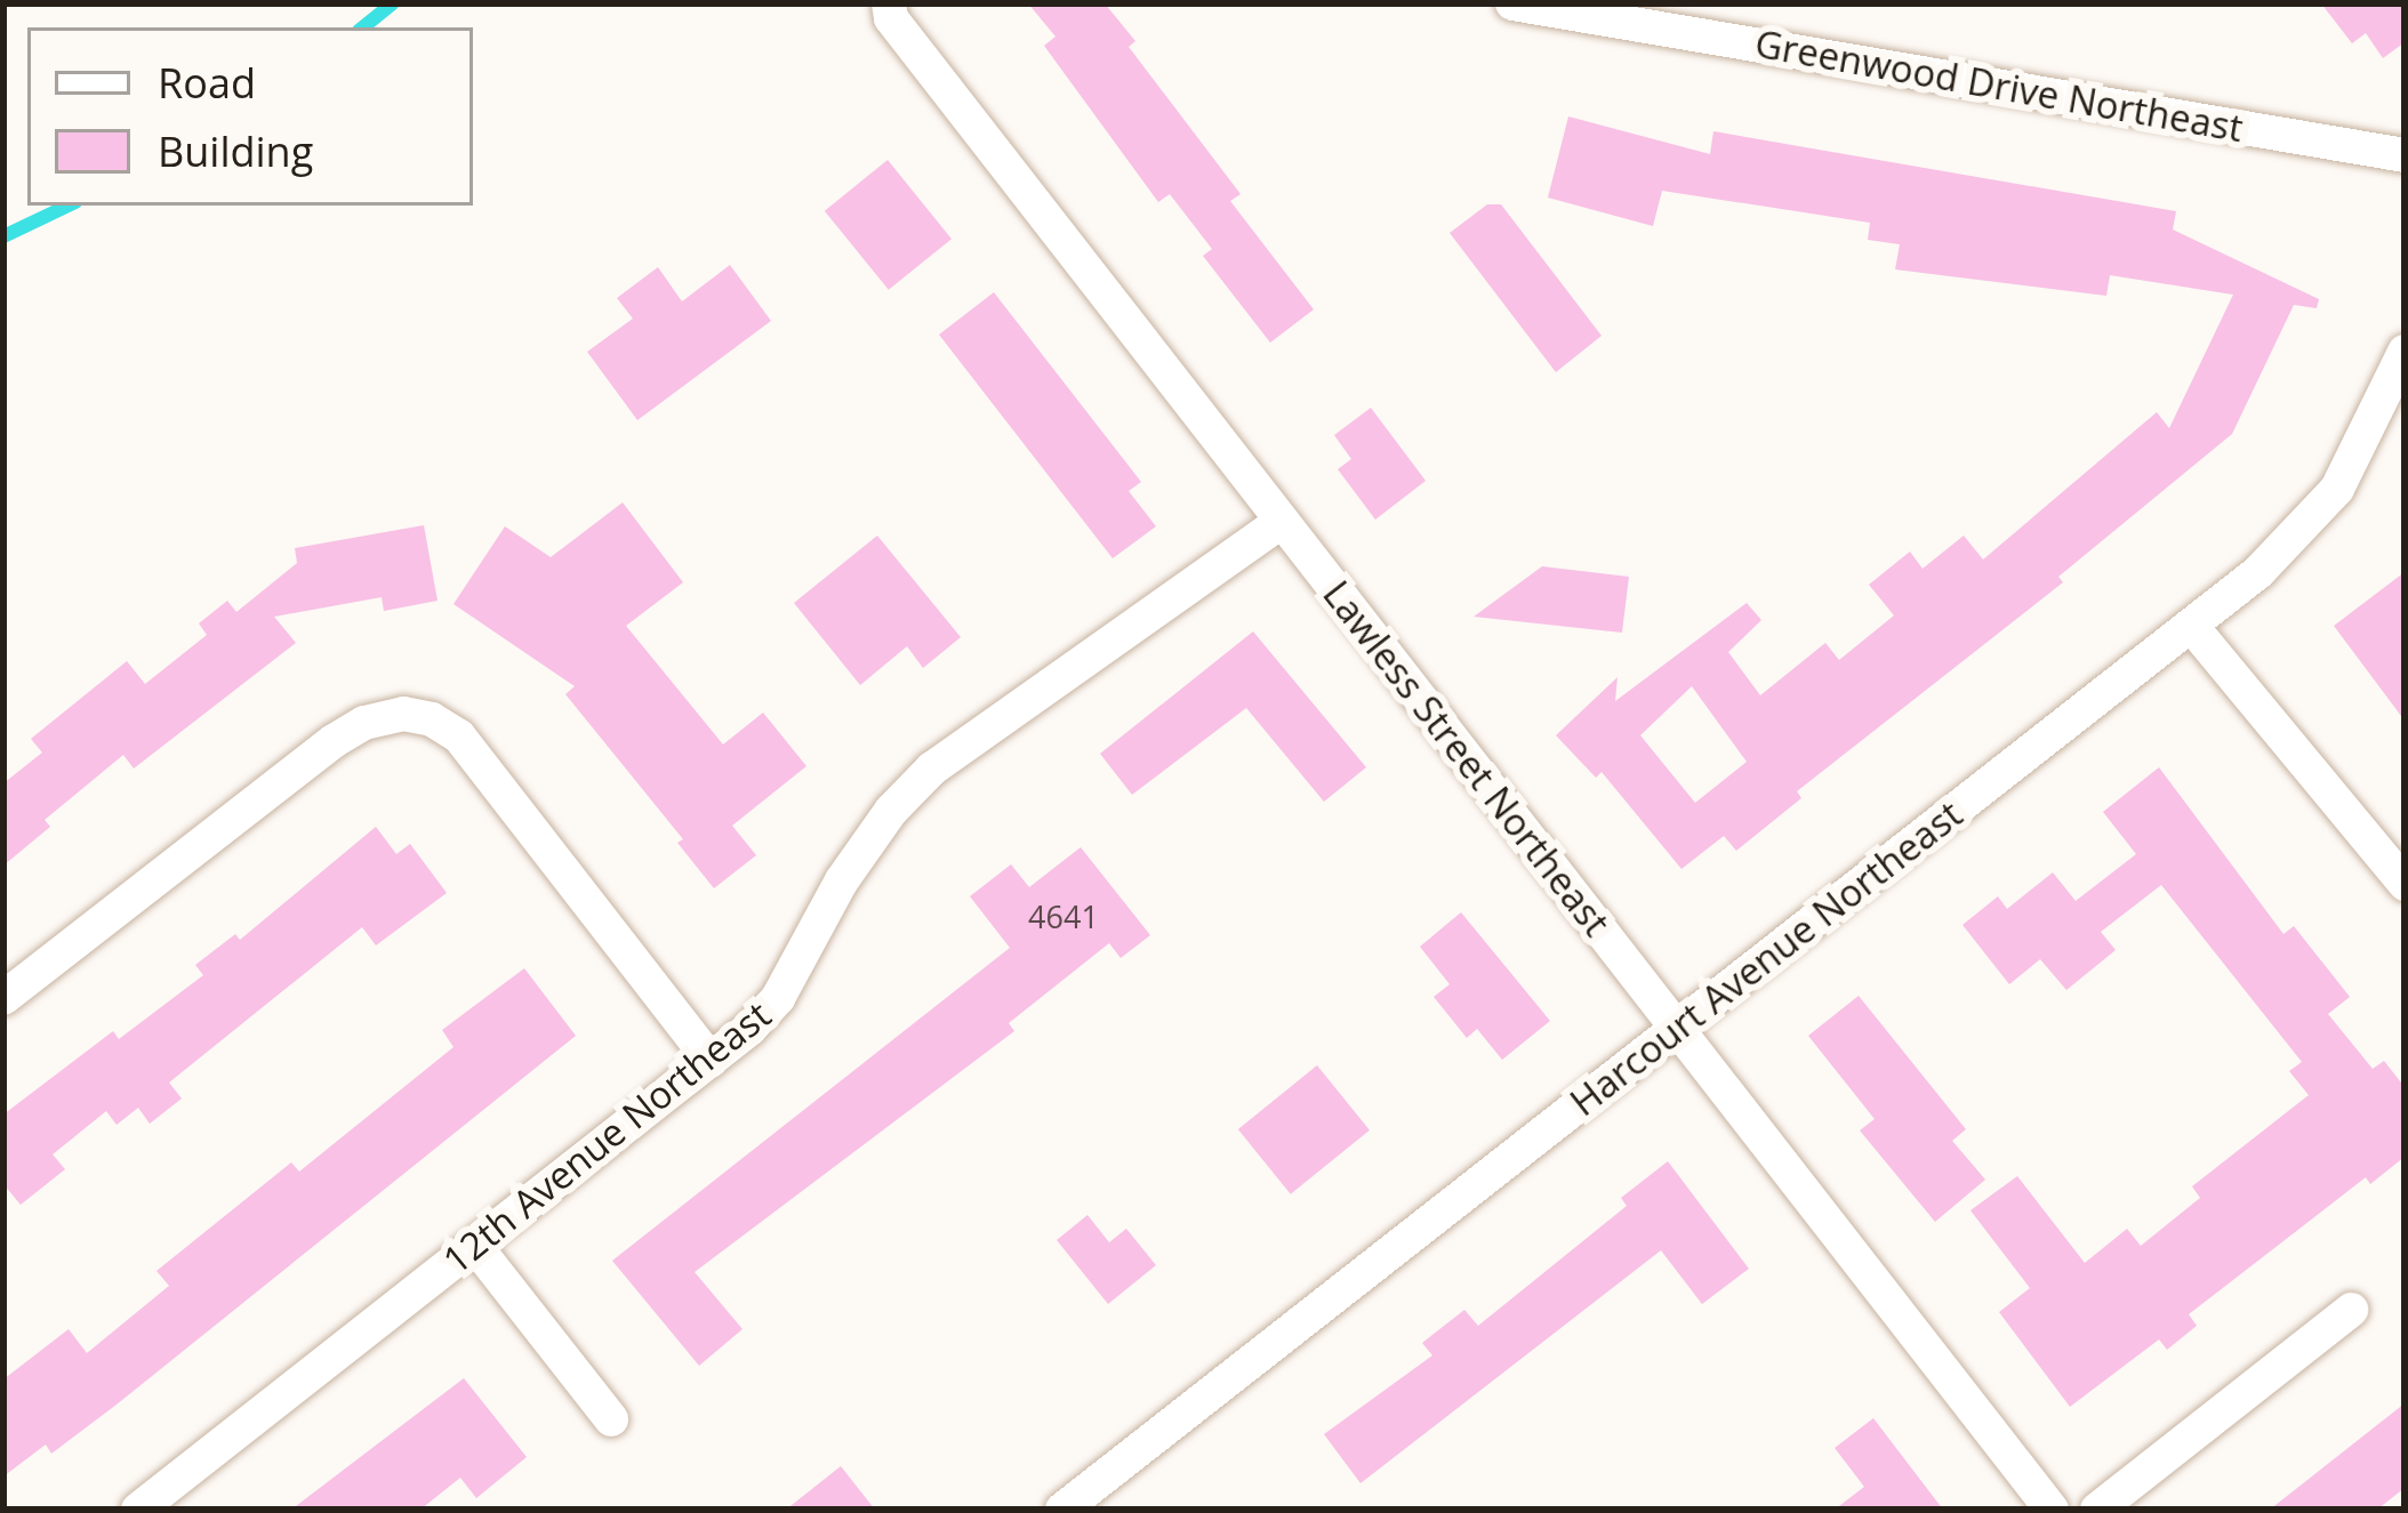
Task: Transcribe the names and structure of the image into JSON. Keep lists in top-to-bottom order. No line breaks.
{"streets":{"street":["Greenwood Drive Northeast","Lawless Street Northeast","Harcourt Avenue Northeast","12th Avenue Northeast"]},"crossings":[["Lawless Street Northeast","Harcourt Avenue Northeast"],["Lawless Street Northeast","12th Avenue Northeast"]],"house_numbers":["4641"],"legend":["Road","Building"]}
